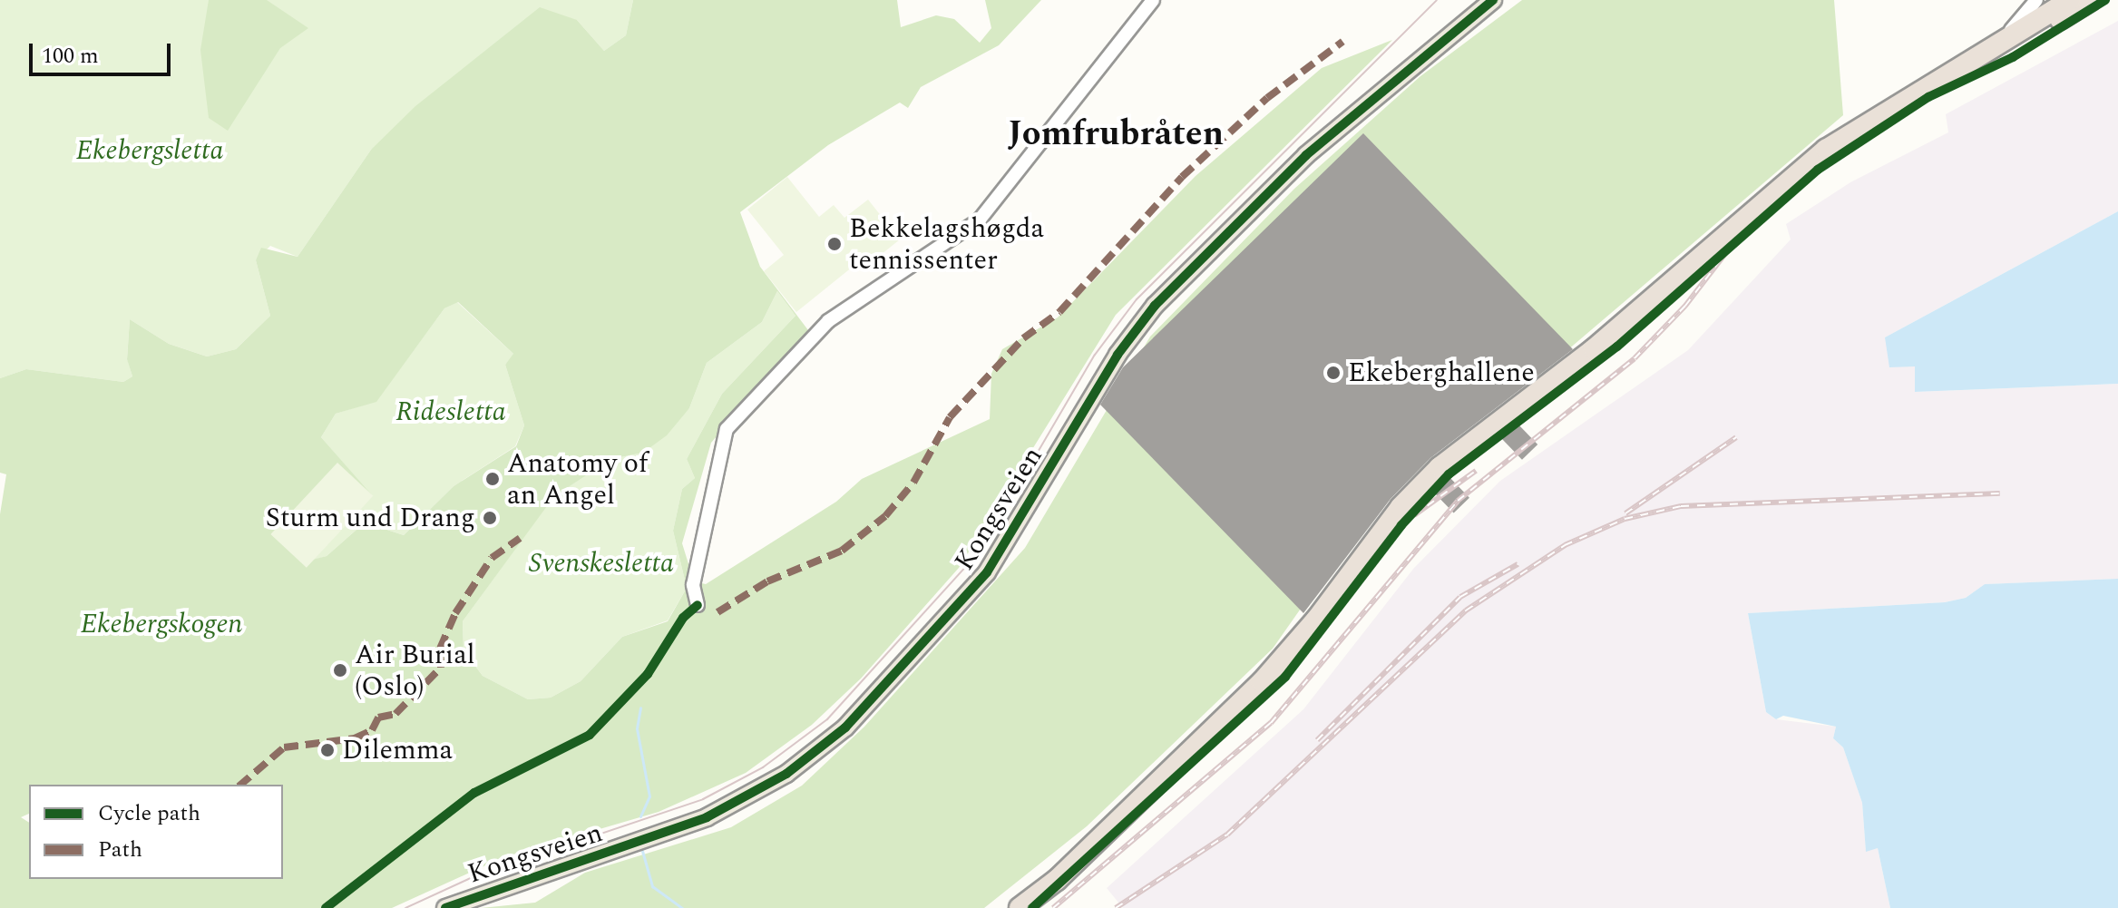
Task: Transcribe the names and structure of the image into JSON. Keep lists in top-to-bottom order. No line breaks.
{"streets":{"main road":["Kongsveien"]},"districts":["Jomfrubråten"],"parks":["Ekebergsletta","Ridesletta","Svenskesletta","Ekebergskogen"],"places":["Bekkelagshøgda tennissenter","Ekeberghallene","Anatomy of an Angel","Sturm und Drang","Air Burial (Oslo)","Dilemma"],"legend":["Cycle path","Path"],"scale_bar":"100 m"}
